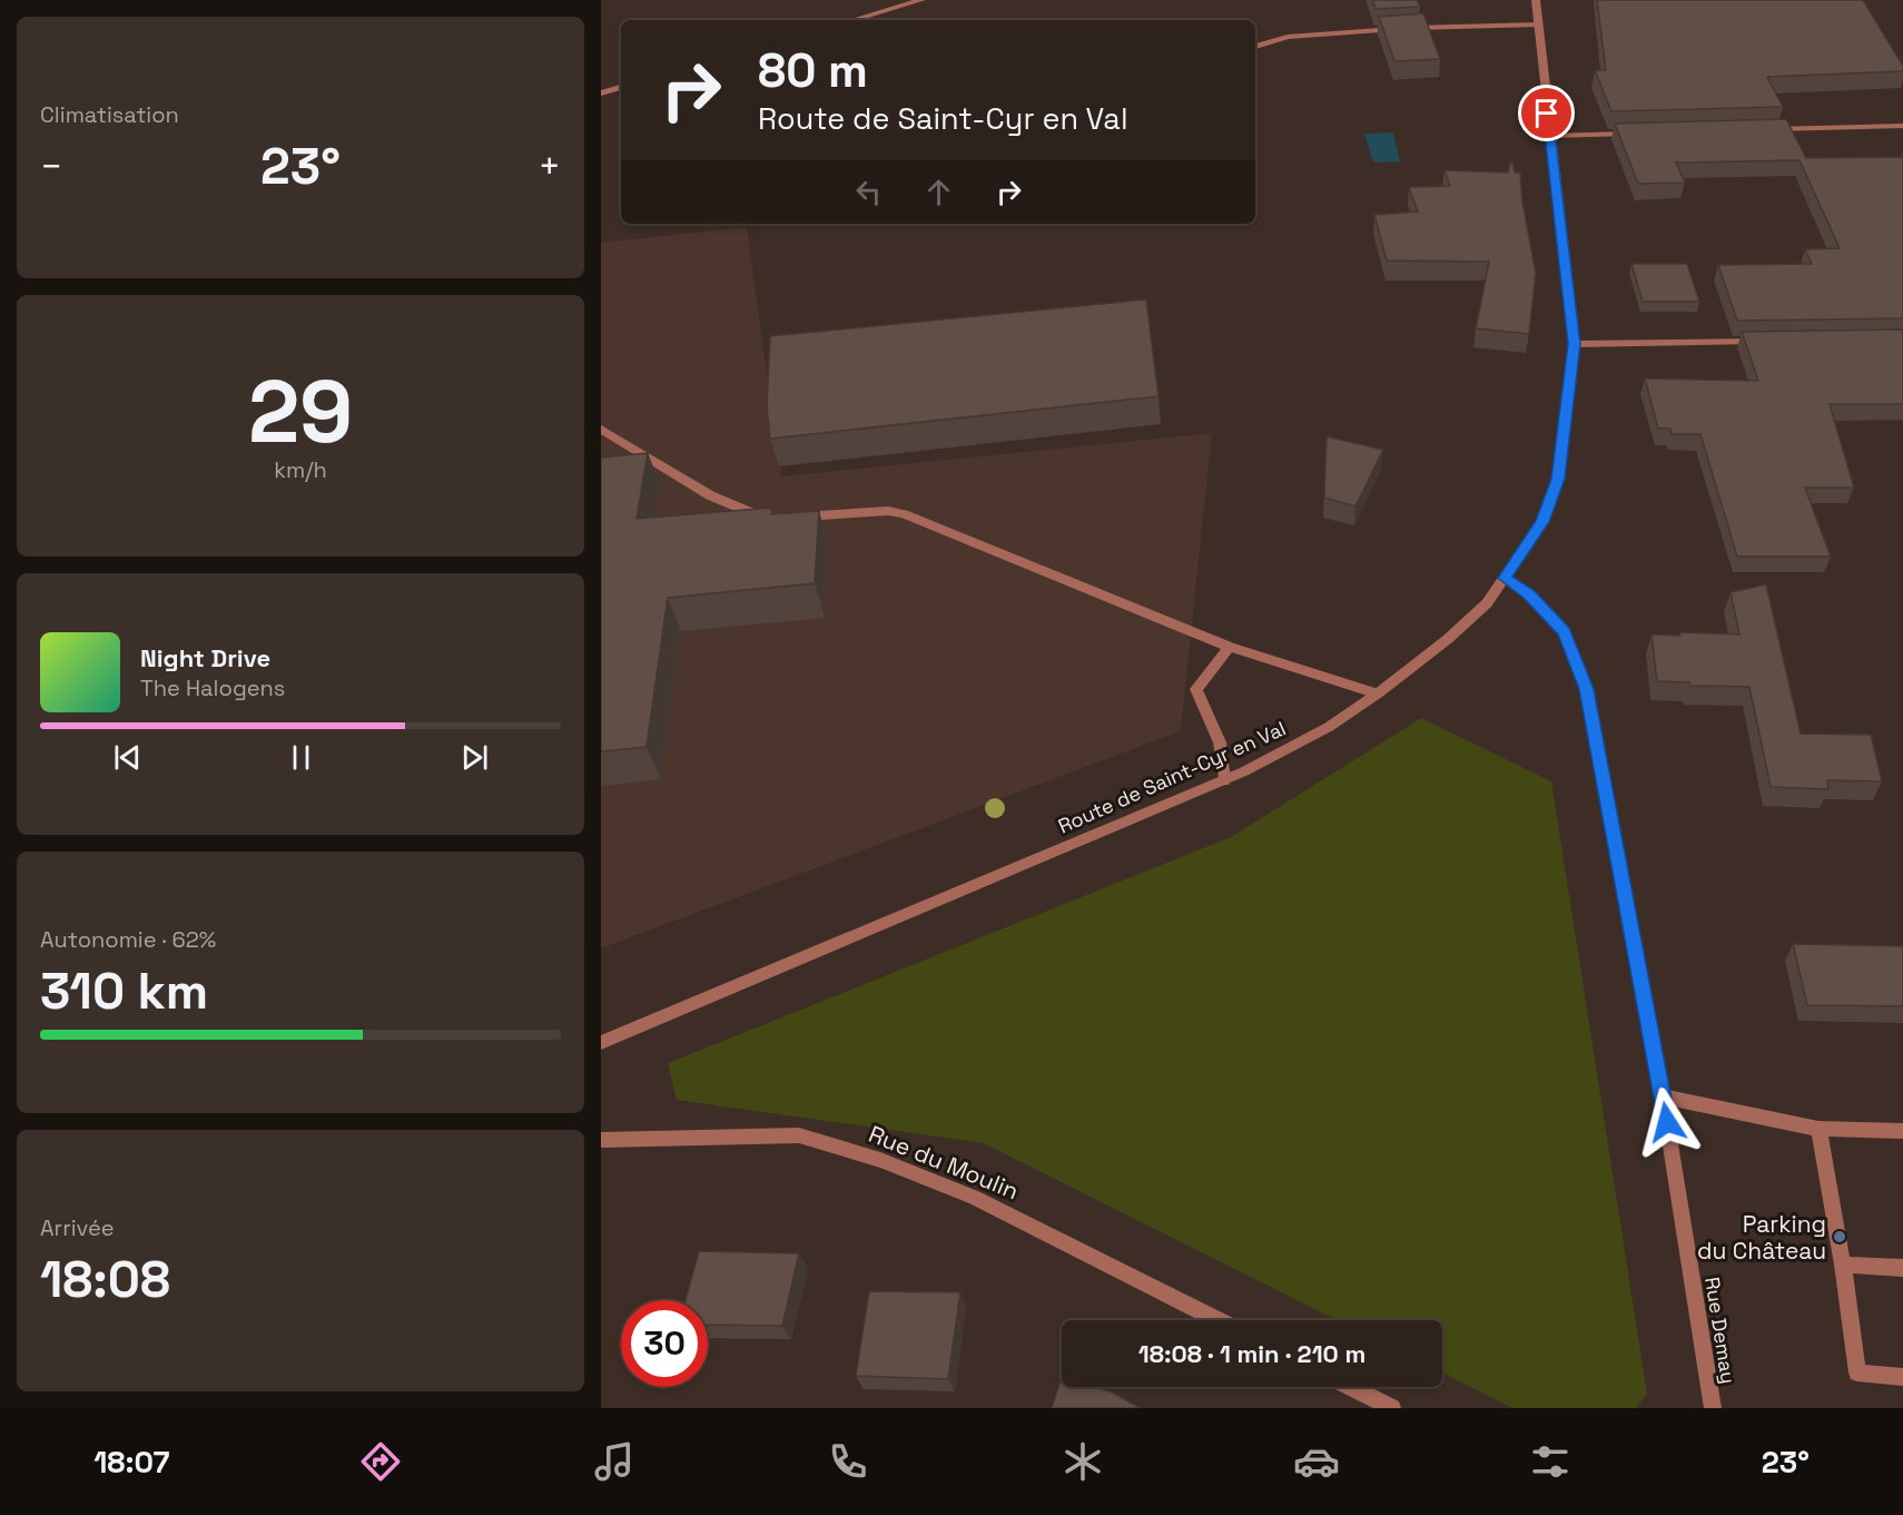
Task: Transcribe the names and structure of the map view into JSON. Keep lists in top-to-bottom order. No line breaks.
{"streets":{"street":["Route de Saint-Cyr en Val","Rue du Moulin","Rue Demay"]},"crossings":[["Route de Saint-Cyr en Val","Rue Demay"]],"places":["Parking du Château"],"page":{"tile":["Climatisation",["29","km/h"],["Autonomie · 62%","310 km"],["Arrivée","18:08"]],"turn":["80 m","Route de Saint-Cyr en Val"],"heat":["−","23°","+"],"song":["Night Drive","The Halogens"],"limit":"30","trip":"18:08 · 1 min · 210 m","tabs":["18:07","23°"]}}
